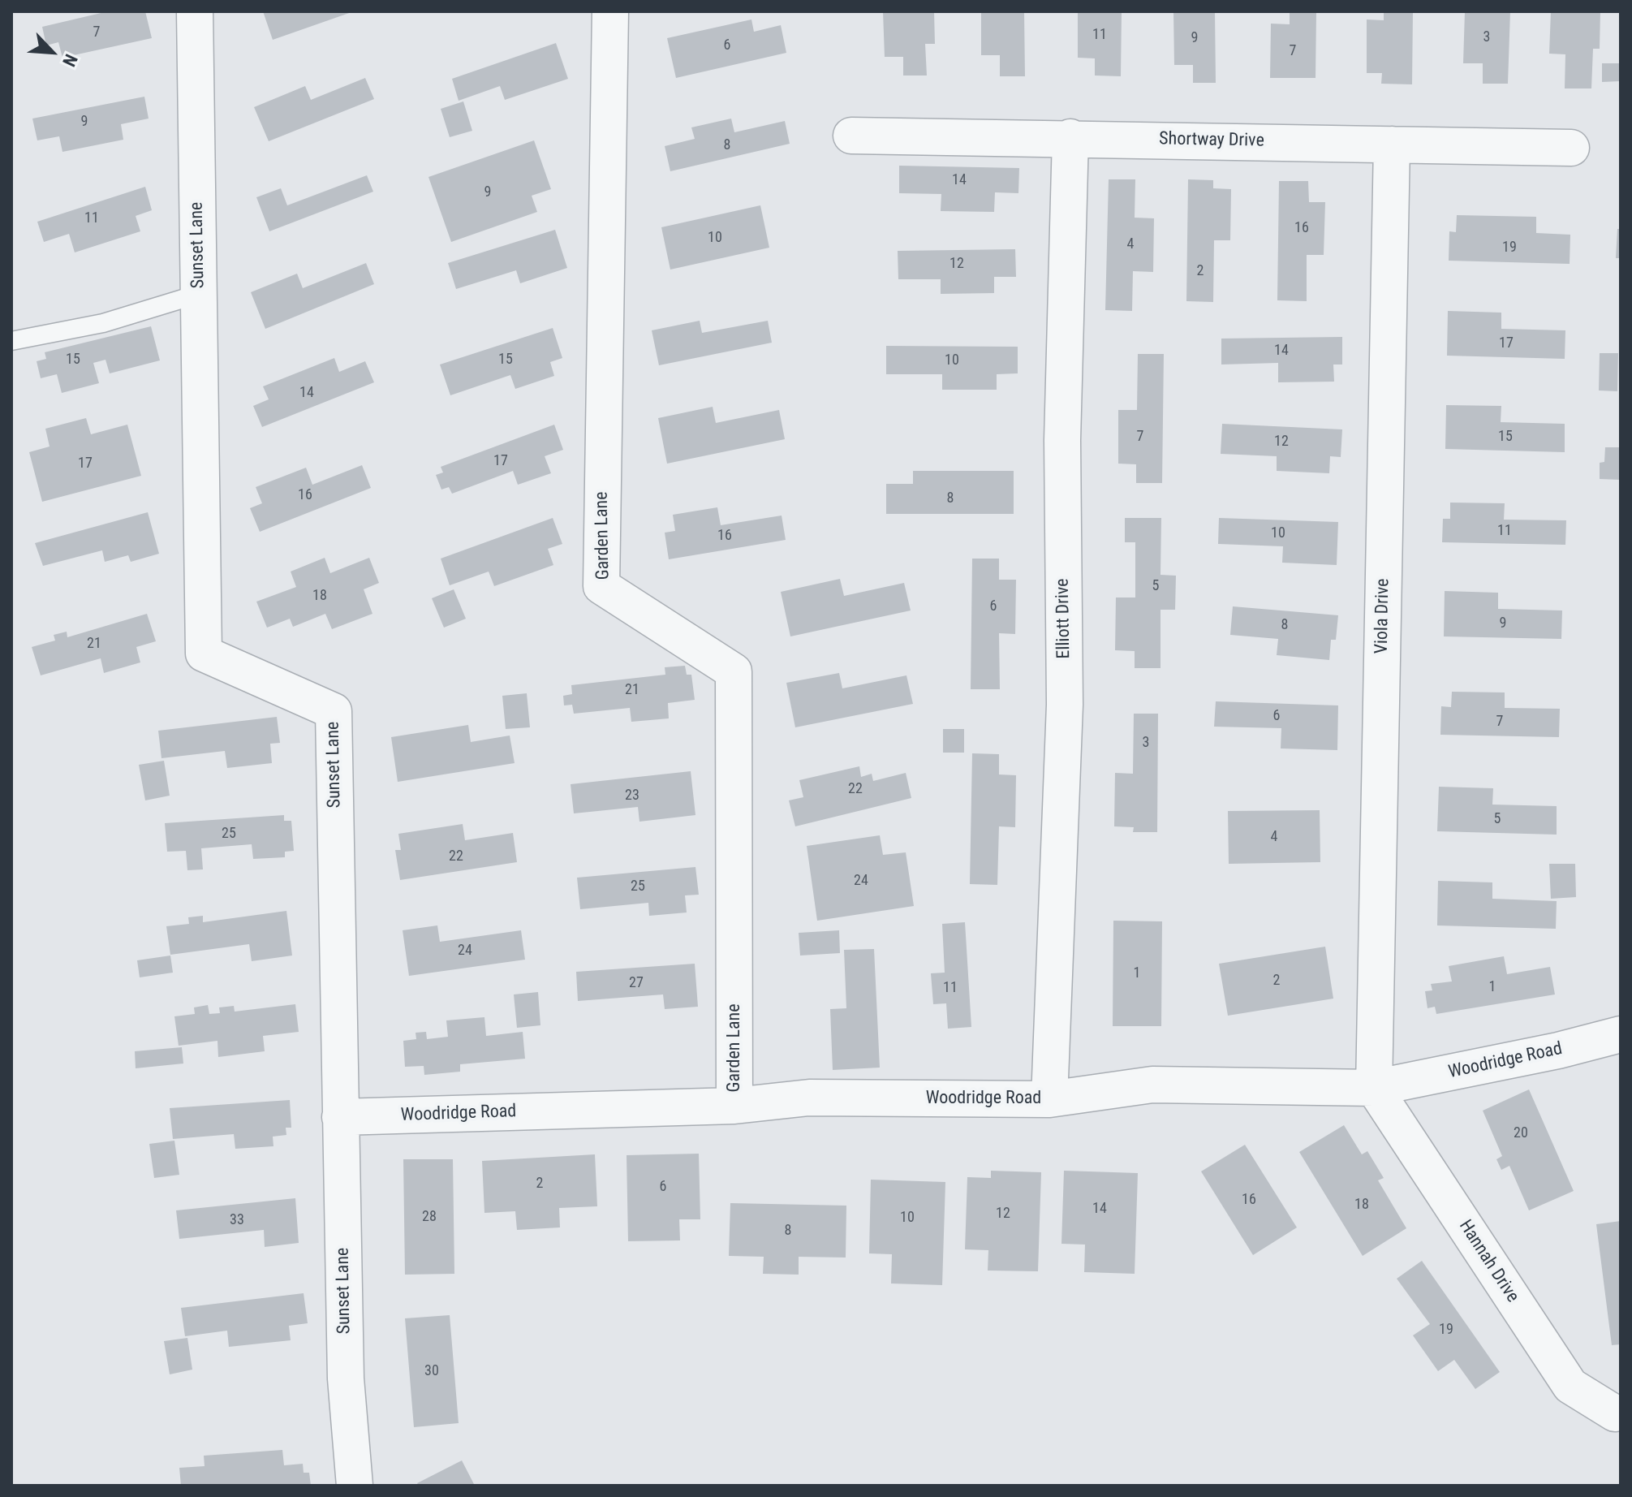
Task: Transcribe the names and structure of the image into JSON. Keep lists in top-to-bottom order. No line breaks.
{"streets":{"street":["Shortway Drive","Sunset Lane","Garden Lane","Viola Drive","Elliott Drive","Woodridge Road","Hannah Drive"]},"crossings":[["Shortway Drive","Viola Drive"],["Shortway Drive","Elliott Drive"],["Sunset Lane","Woodridge Road"],["Garden Lane","Woodridge Road"],["Viola Drive","Woodridge Road"],["Viola Drive","Hannah Drive"],["Elliott Drive","Woodridge Road"],["Woodridge Road","Hannah Drive"]],"house_numbers":["7","11","3","9","6","7","9","8","14","9","11","16","10","4","19","12","2","17","14","15","15","10","14","7","15","12","17","17","16","8","11","10","16","5","18","6","9","8","21","21","6","7","3","22","23","5","25","4","22","24","25","24","1","2","27","1","11","20","2","6","16","18","14","12","28","10","33","8","19","30"],"north":"bottom right"}
